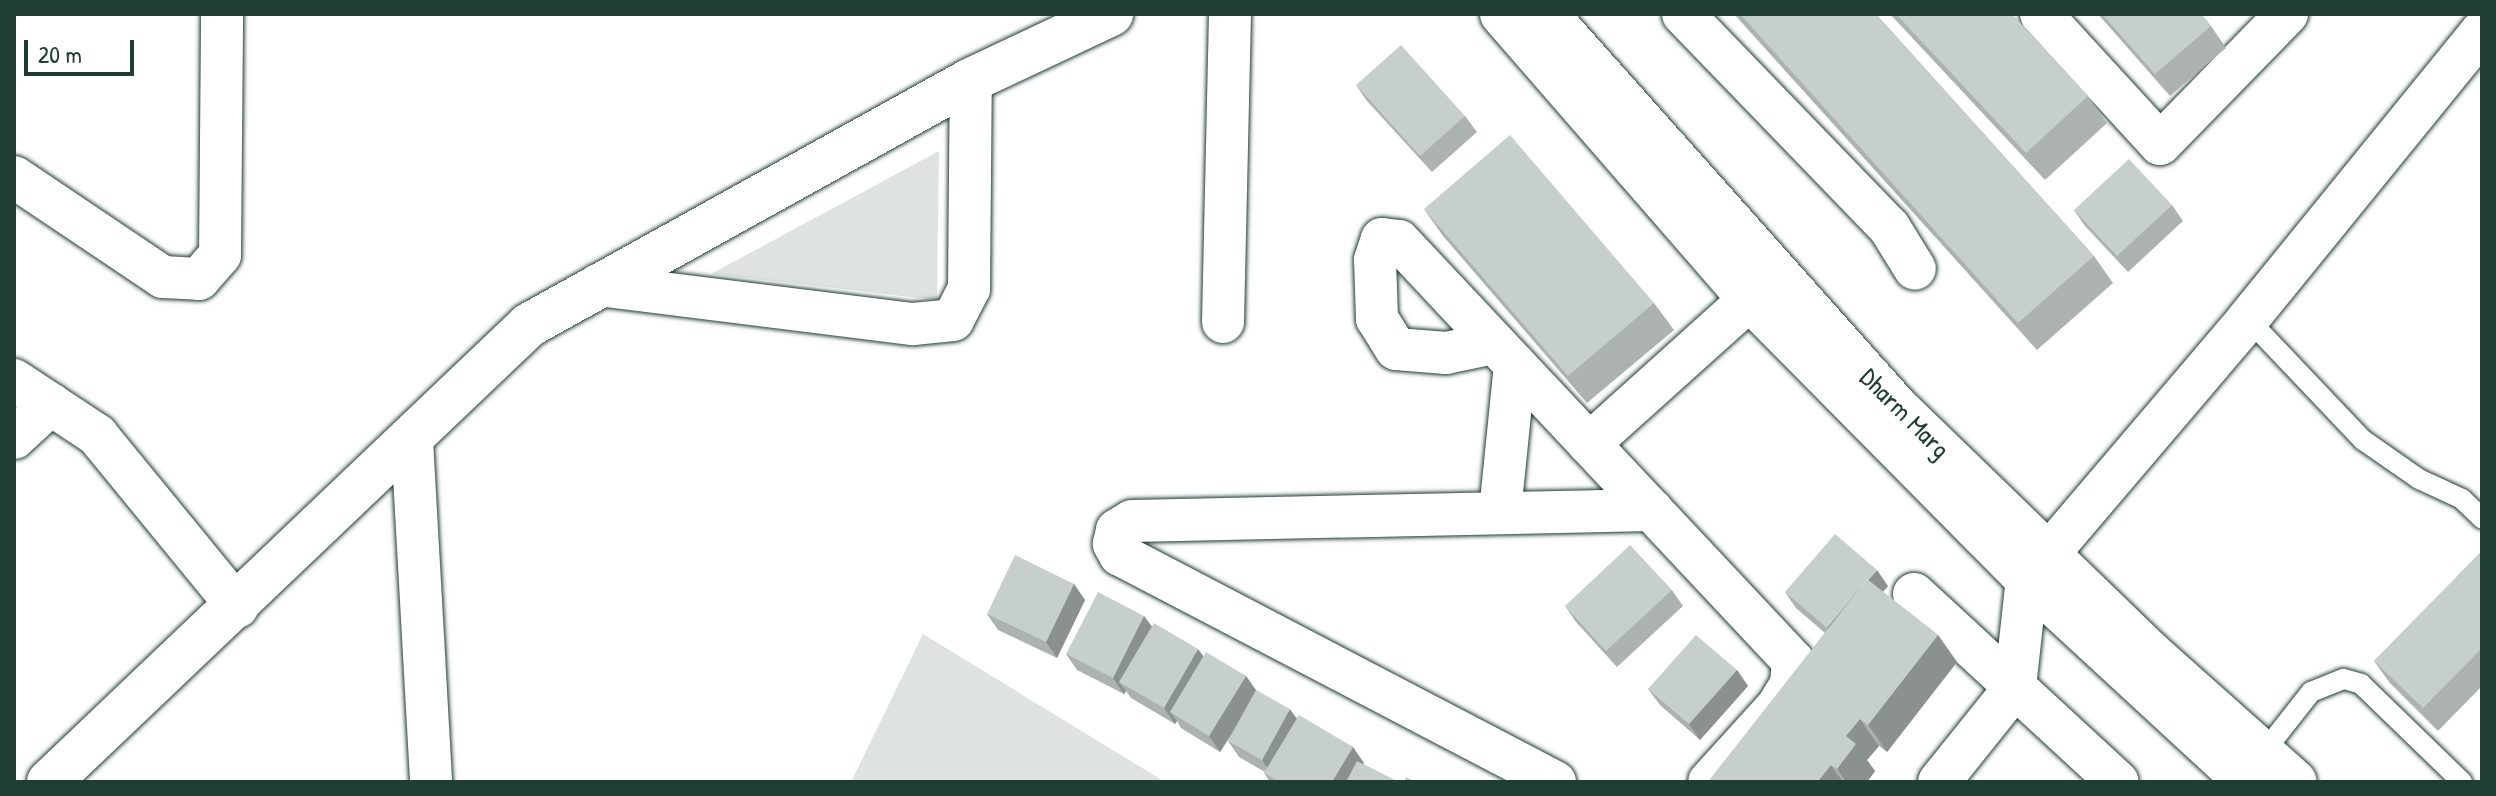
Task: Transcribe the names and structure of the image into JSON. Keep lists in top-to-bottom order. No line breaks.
{"streets":{"main road":["Dharm Marg"]},"scale_bar":"20 m"}
